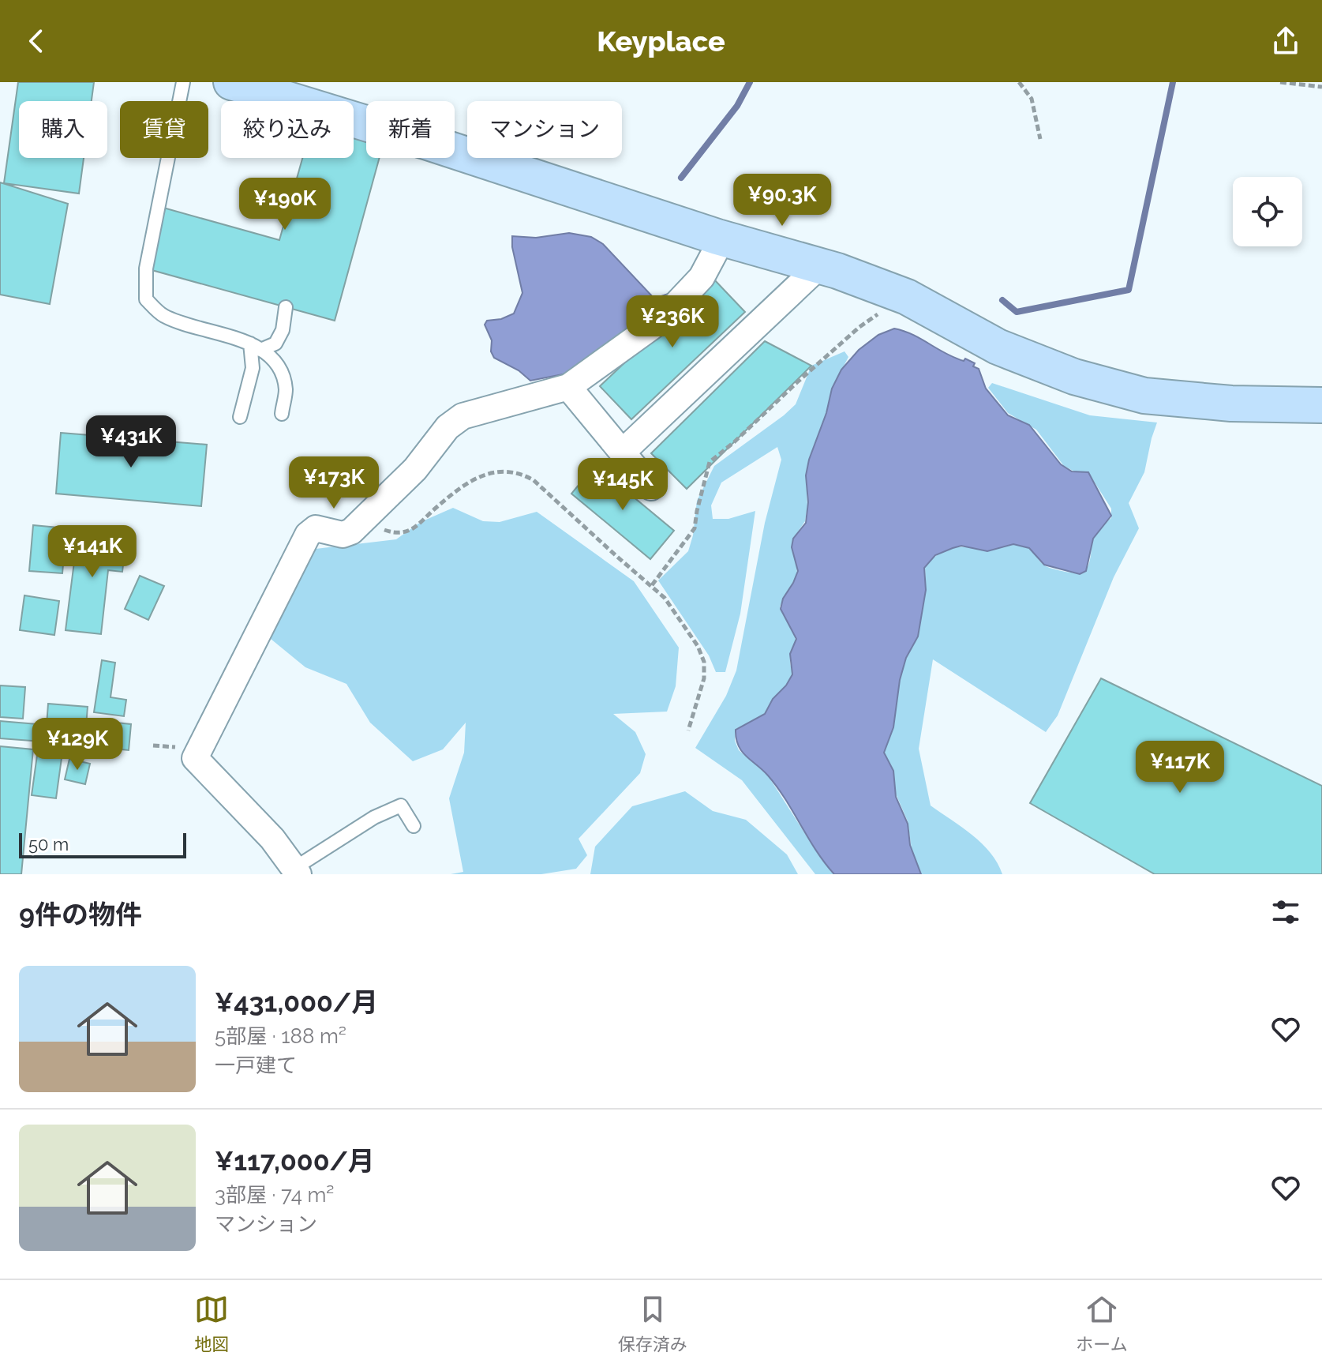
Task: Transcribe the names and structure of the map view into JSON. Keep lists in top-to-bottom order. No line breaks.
{"scale_bar":"50 m","page":{"header":"Keyplace","chip":["購入","賃貸","絞り込み","新着","マンション"],"price":["¥90.3K","¥190K","¥236K","¥431K","¥173K","¥145K","¥141K","¥129K","¥117K"],"scale":"50 m","heading":"9件の物件","list":[{"name":"¥431,000/月","note":"5部屋 · 188 m² · 一戸建て"},{"name":"¥117,000/月","note":"3部屋 · 74 m² · マンション"}],"tabs":["地図","保存済み","ホーム"]}}
